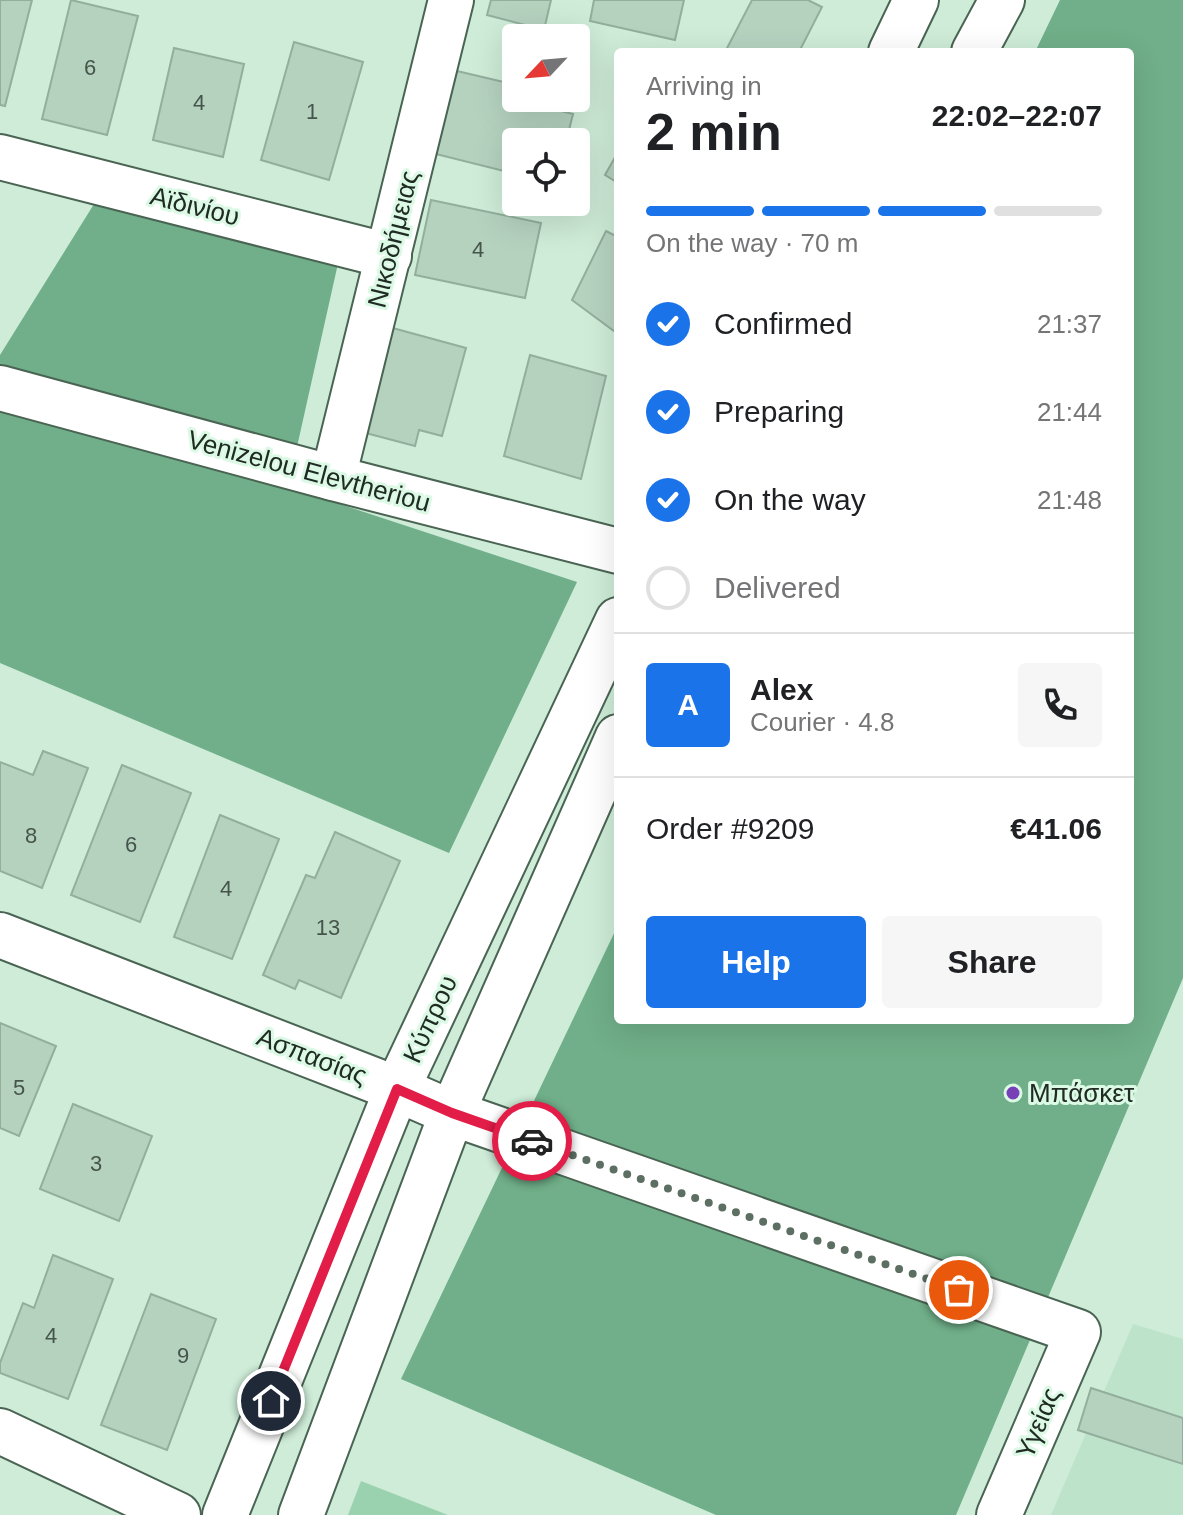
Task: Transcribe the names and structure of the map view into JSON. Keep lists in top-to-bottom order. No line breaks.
{"streets":{"street":["Αϊδινίου","Νικοδήμειας","Venizelou Elevtheriou","Κύπρου","Ασπασίας","Υγείας"]},"crossings":[["Αϊδινίου","Νικοδήμειας"],["Νικοδήμειας","Venizelou Elevtheriou"],["Κύπρου","Ασπασίας"],["Ασπασίας","Υγείας"]],"places":["Μπάσκετ"],"house_numbers":["6","4","1","4","8","6","4","13","5","3","4","9"],"north":"bottom left","page":{"heading":["2 min","Arriving in","22:02–22:07"],"panel":["Alex","Courier · 4.8","Order #9209","€41.06"],"bar":"On the way · 70 m","list":[["Confirmed","21:37"],["Preparing","21:44"],["On the way","21:48"],"Delivered"],"round":"A","buttons":["Help","Share"]}}
